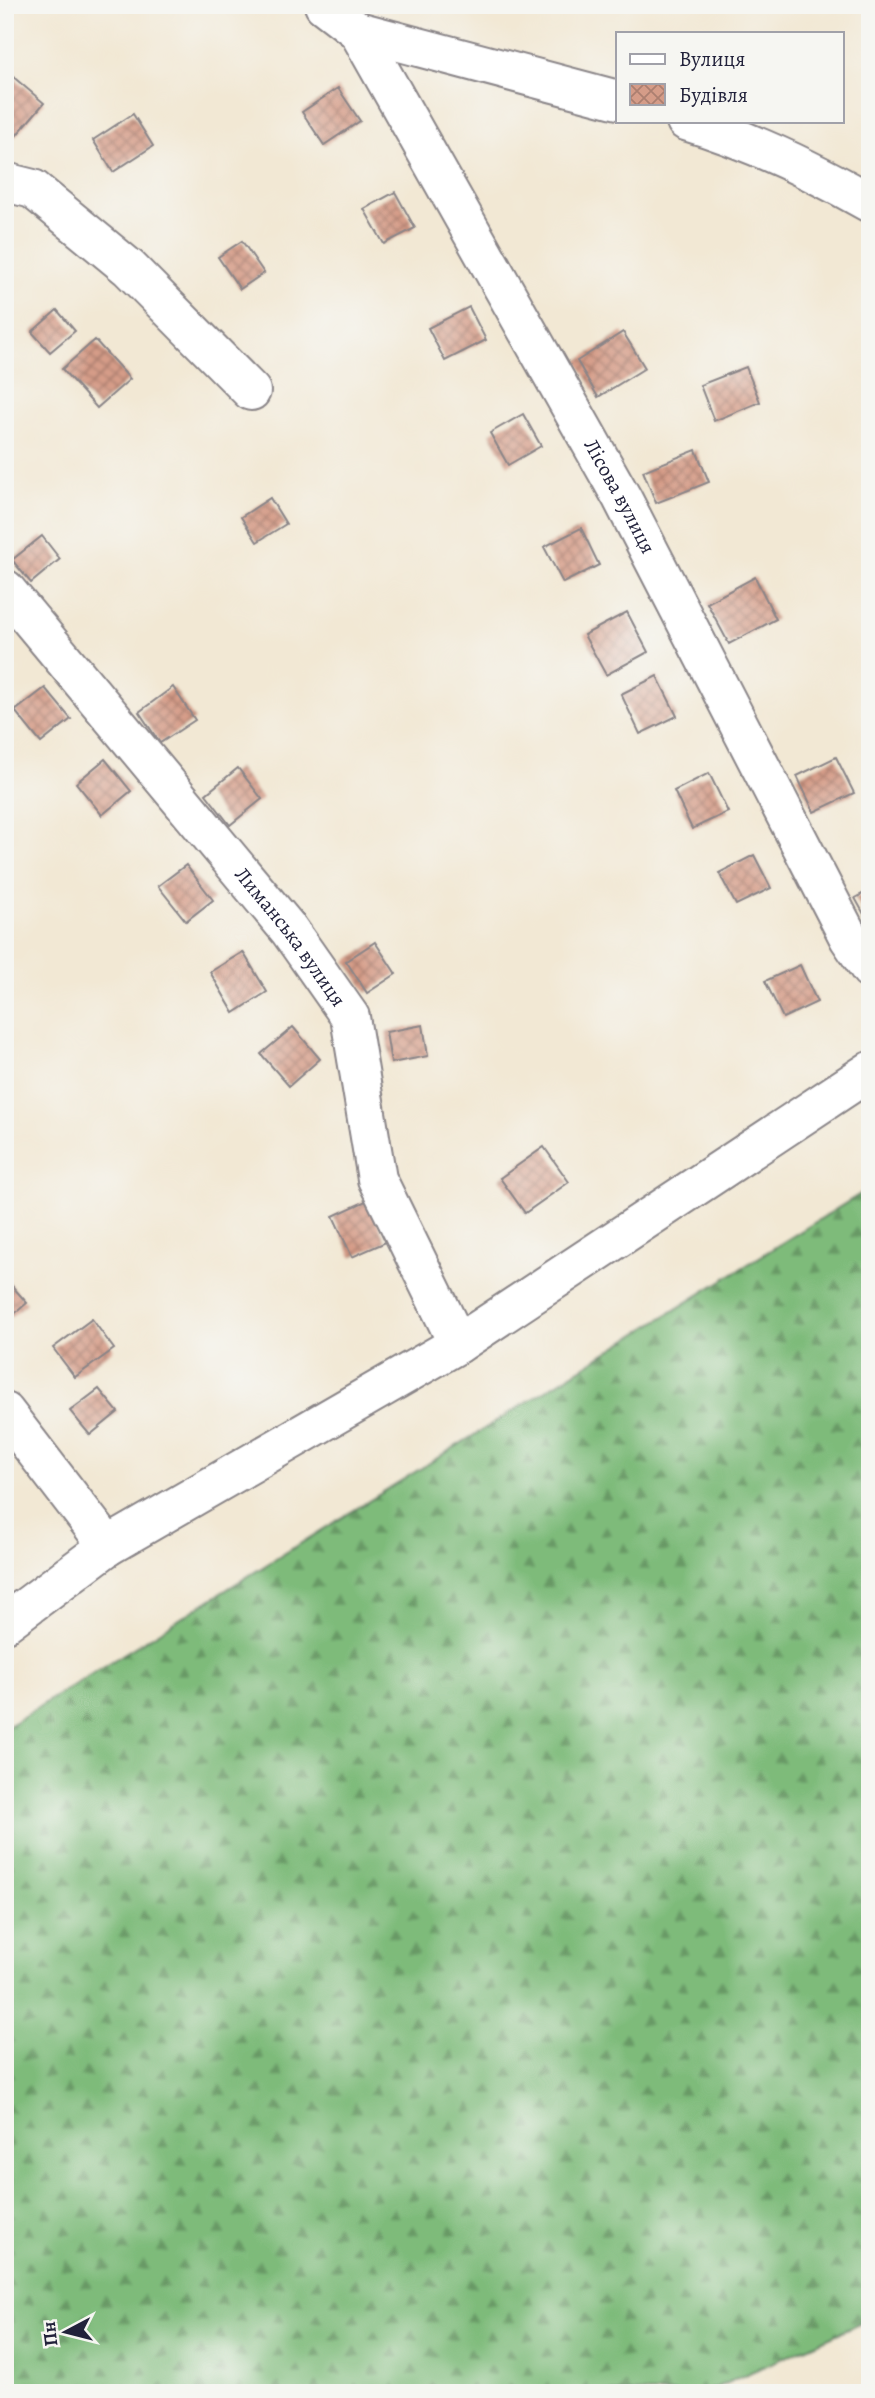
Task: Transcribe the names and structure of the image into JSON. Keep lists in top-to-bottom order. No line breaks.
{"streets":{"street":["Лісова вулиця","Лиманська вулиця"]},"legend":["Вулиця","Будівля"],"north":"left"}
